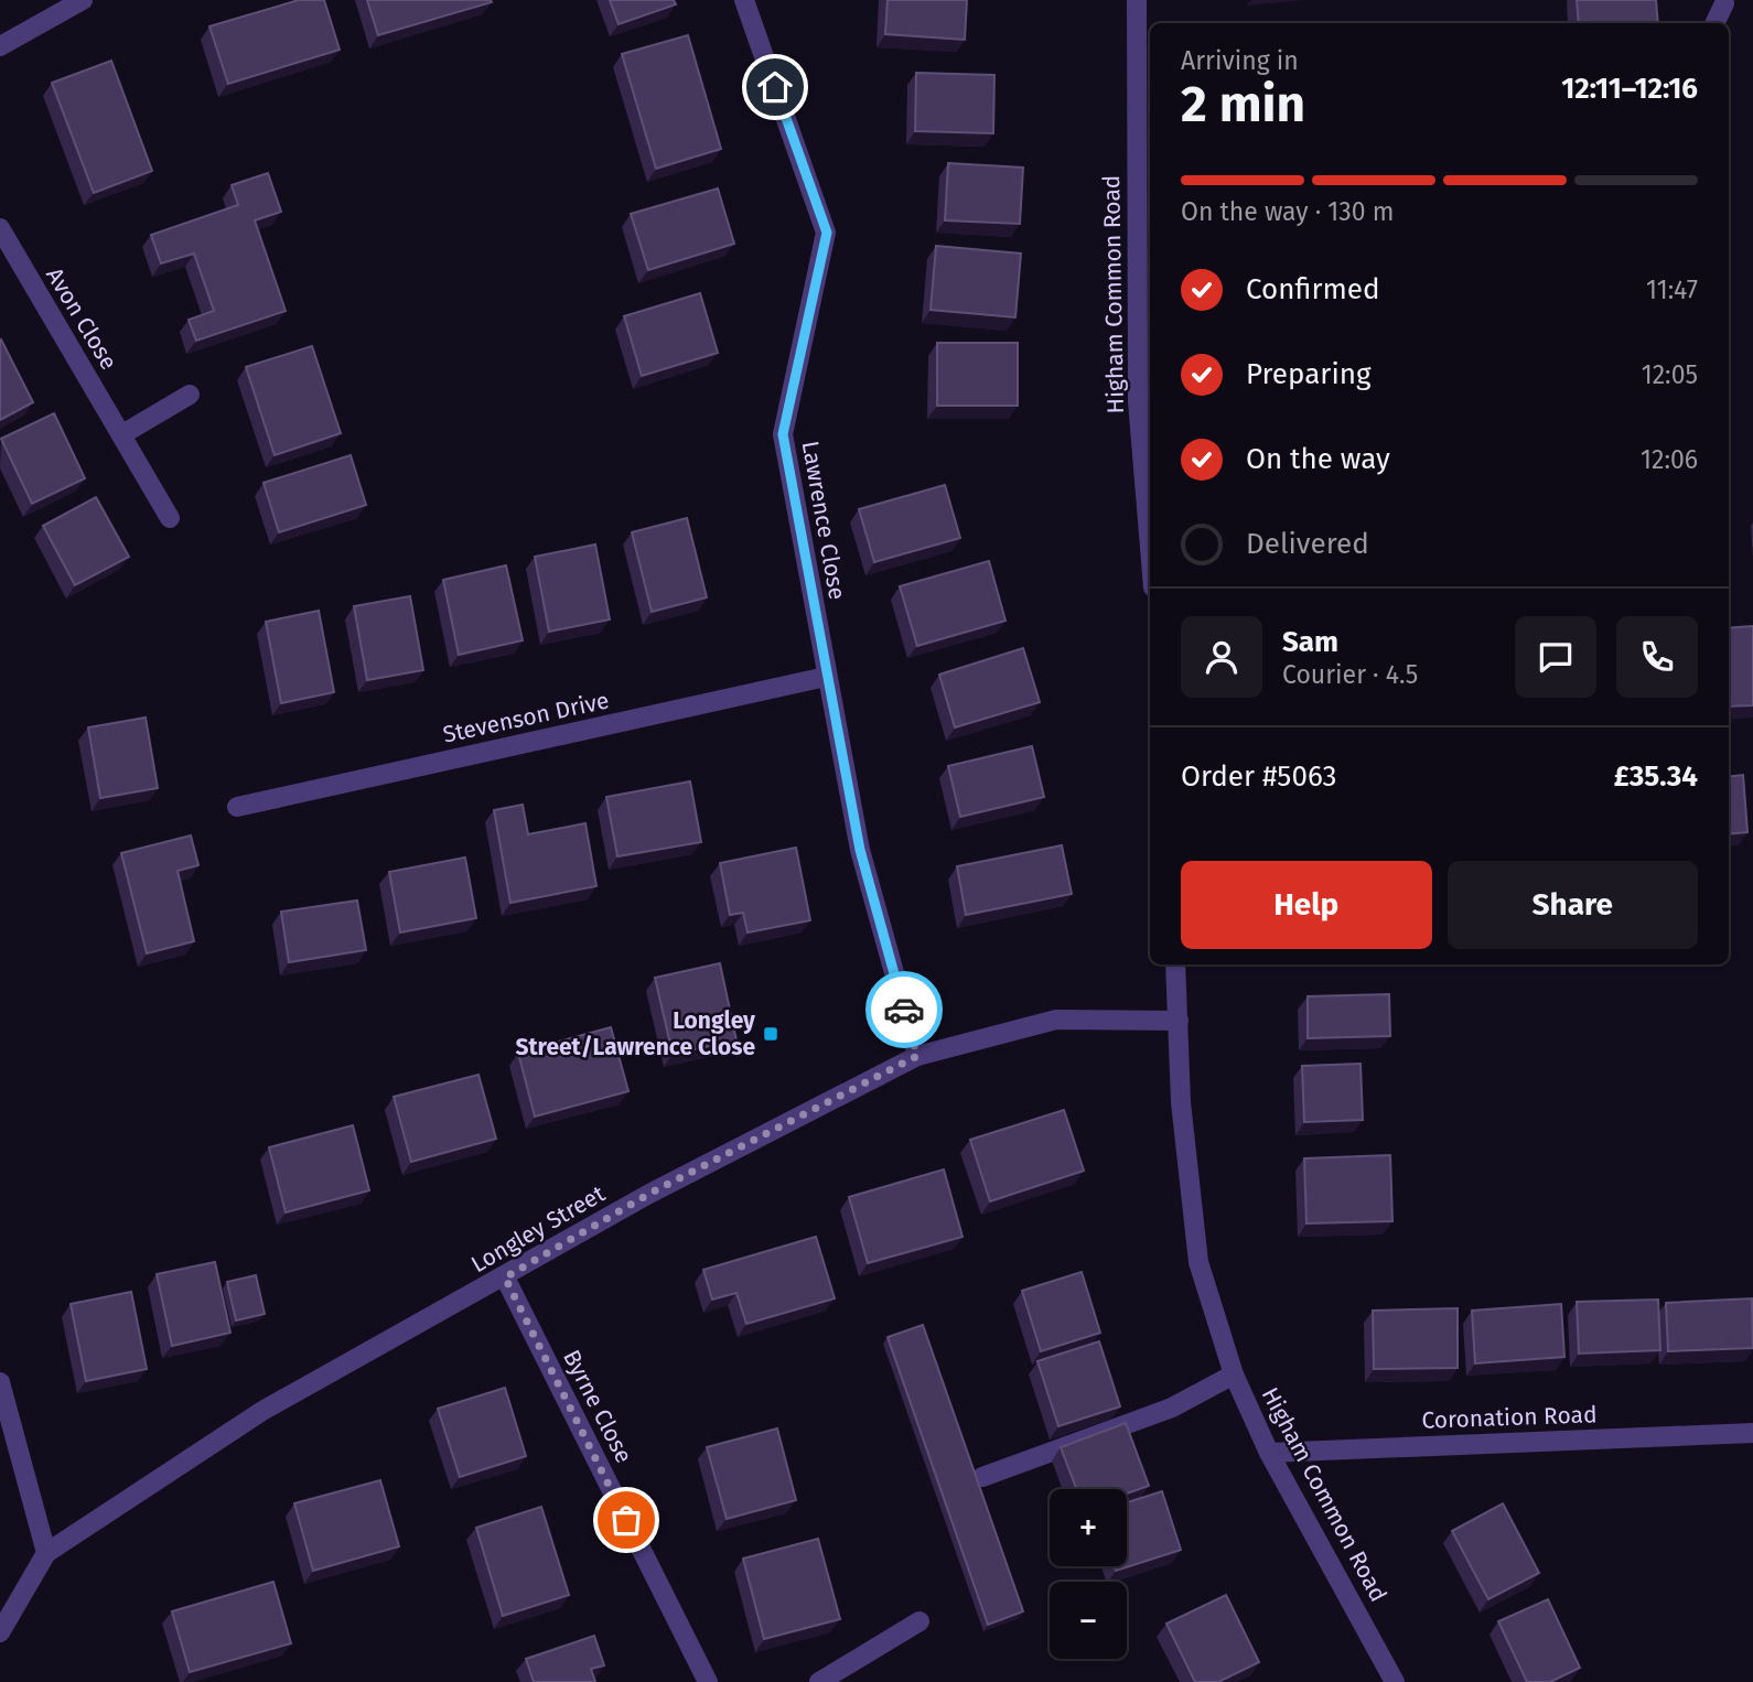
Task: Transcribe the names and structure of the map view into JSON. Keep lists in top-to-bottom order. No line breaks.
{"streets":{"street":["Higham Common Road","Avon Close","Lawrence Close","Stevenson Drive","Longley Street","Byrne Close","Coronation Road"]},"crossings":[["Higham Common Road","Longley Street"],["Higham Common Road","Coronation Road"],["Lawrence Close","Stevenson Drive"],["Lawrence Close","Longley Street"],["Longley Street","Byrne Close"]],"places":{"transit":["Longley Street/Lawrence Close"]},"page":{"heading":["2 min","Arriving in","12:11–12:16"],"panel":["Sam","Courier · 4.5","Order #5063","£35.34"],"bar":"On the way · 130 m","list":[["Confirmed","11:47"],["Preparing","12:05"],["On the way","12:06"],"Delivered"],"buttons":["Help","Share"],"map_buttons":["+","−"]}}
